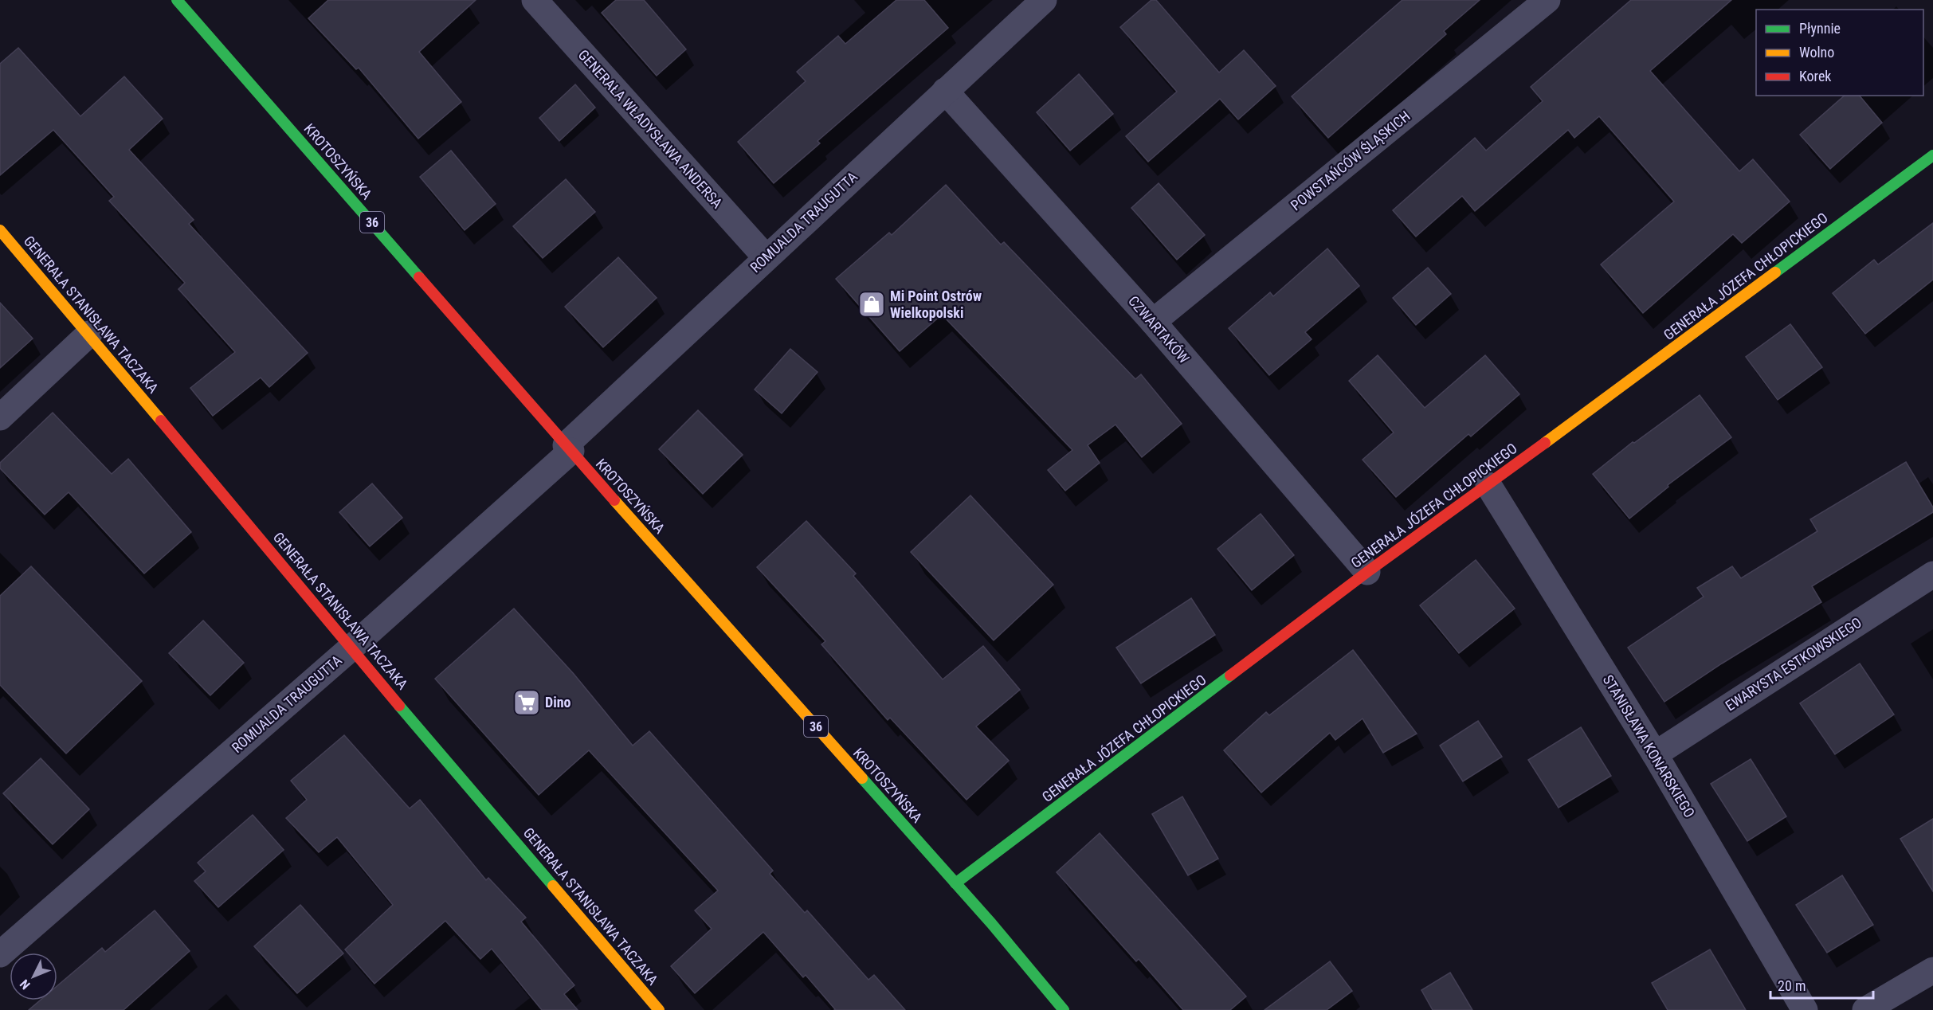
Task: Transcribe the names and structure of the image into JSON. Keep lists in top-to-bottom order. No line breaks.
{"streets":{"street":["GENERAŁA WŁADYSŁAWA ANDERSA","POWSTAŃCÓW ŚLĄSKICH","KROTOSZYŃSKA","36","ROMUALDA TRAUGUTTA","GENERAŁA JÓZEFA CHŁOPICKIEGO","GENERAŁA STANISŁAWA TACZAKA","CZWARTAKÓW","EWARYSTA ESTKOWSKIEGO","STANISŁAWA KONARSKIEGO"]},"crossings":[["GENERAŁA WŁADYSŁAWA ANDERSA","ROMUALDA TRAUGUTTA"],["POWSTAŃCÓW ŚLĄSKICH","CZWARTAKÓW"],["KROTOSZYŃSKA","ROMUALDA TRAUGUTTA"],["KROTOSZYŃSKA","GENERAŁA JÓZEFA CHŁOPICKIEGO"],["ROMUALDA TRAUGUTTA","GENERAŁA STANISŁAWA TACZAKA"],["ROMUALDA TRAUGUTTA","CZWARTAKÓW"],["GENERAŁA JÓZEFA CHŁOPICKIEGO","CZWARTAKÓW"],["GENERAŁA JÓZEFA CHŁOPICKIEGO","STANISŁAWA KONARSKIEGO"],["EWARYSTA ESTKOWSKIEGO","STANISŁAWA KONARSKIEGO"]],"places":{"shop":["Mi Point Ostrów Wielkopolski"],"supermarket":["Dino"]},"legend":["Płynnie","Wolno","Korek"],"scale_bar":"20 m","north":"bottom left"}
